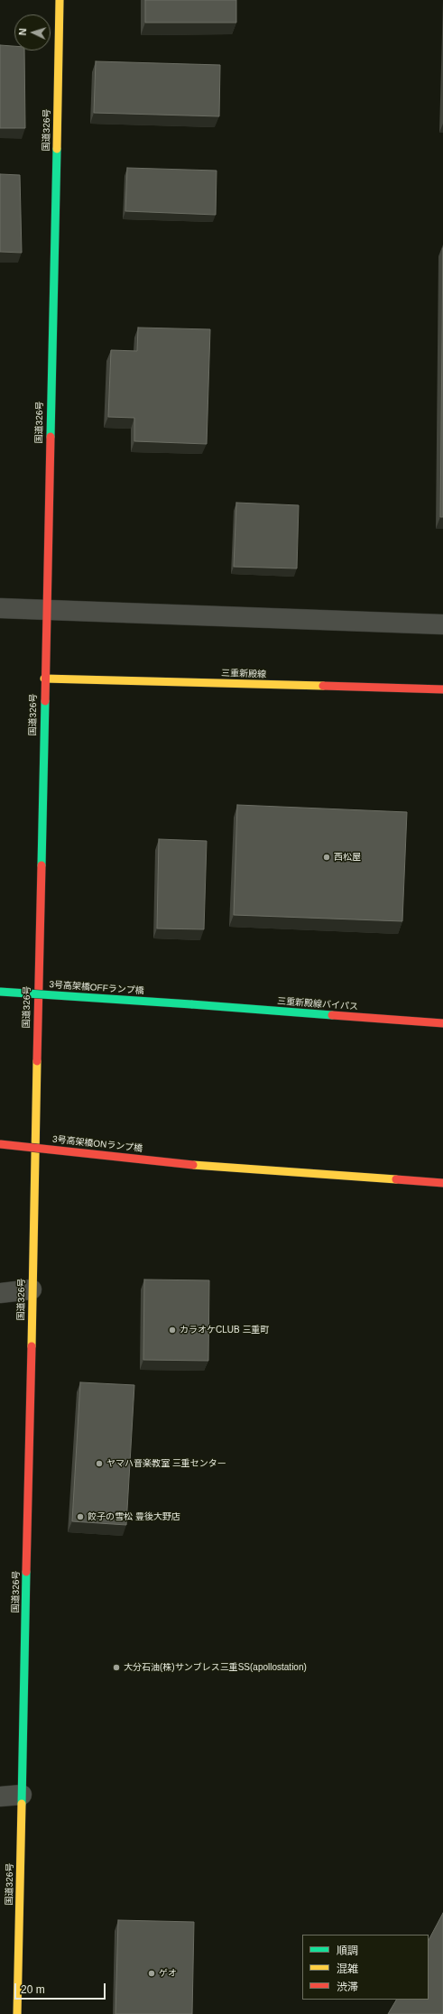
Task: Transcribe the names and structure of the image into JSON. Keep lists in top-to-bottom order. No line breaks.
{"streets":{"main road":["国道326号","三重新殿線","3号高架橋OFFランプ橋","三重新殿線バイパス","3号高架橋ONランプ橋"]},"crossings":[["国道326号","三重新殿線"],["3号高架橋OFFランプ橋","三重新殿線バイパス"]],"places":["西松屋","カラオケCLUB 三重町","ヤマハ音楽教室 三重センター","餃子の雪松 豊後大野店","大分石油(株)サンブレス三重SS(apollostation)","ゲオ"],"legend":["順調","混雑","渋滞"],"scale_bar":"20 m","north":"left"}
